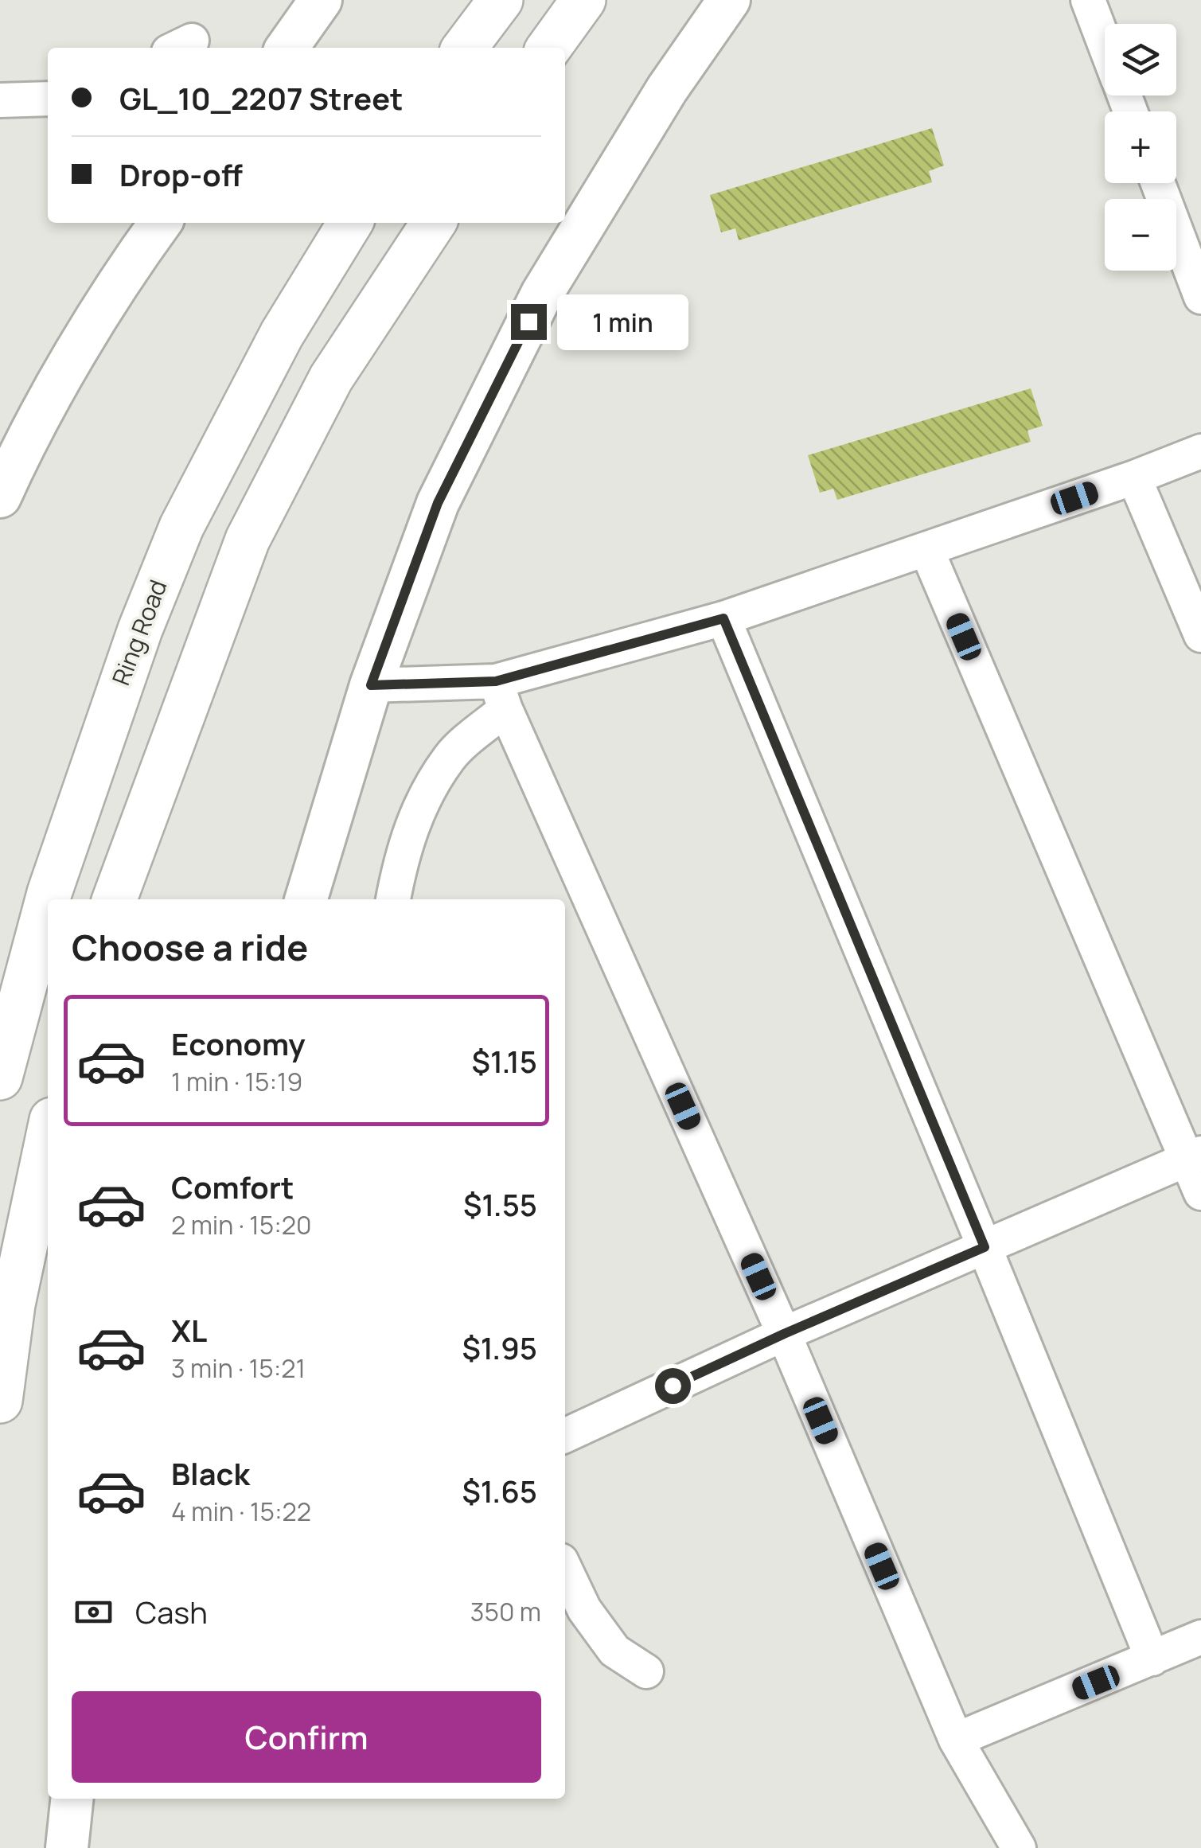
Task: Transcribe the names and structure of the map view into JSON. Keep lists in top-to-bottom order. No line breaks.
{"streets":{"highway":["Ring Road"]},"page":{"map_buttons":["+","−"],"banner":["GL_10_2207 Street","Drop-off"],"bubble":"1 min","heading":"Choose a ride","list":[{"name":"Economy","note":"1 min · 15:19","value":"$1.15"},{"name":"Comfort","note":"2 min · 15:20","value":"$1.55"},{"name":"XL","note":"3 min · 15:21","value":"$1.95"},{"name":"Black","note":"4 min · 15:22","value":"$1.65"}],"pay":["Cash","350 m"],"buttons":"Confirm"}}
